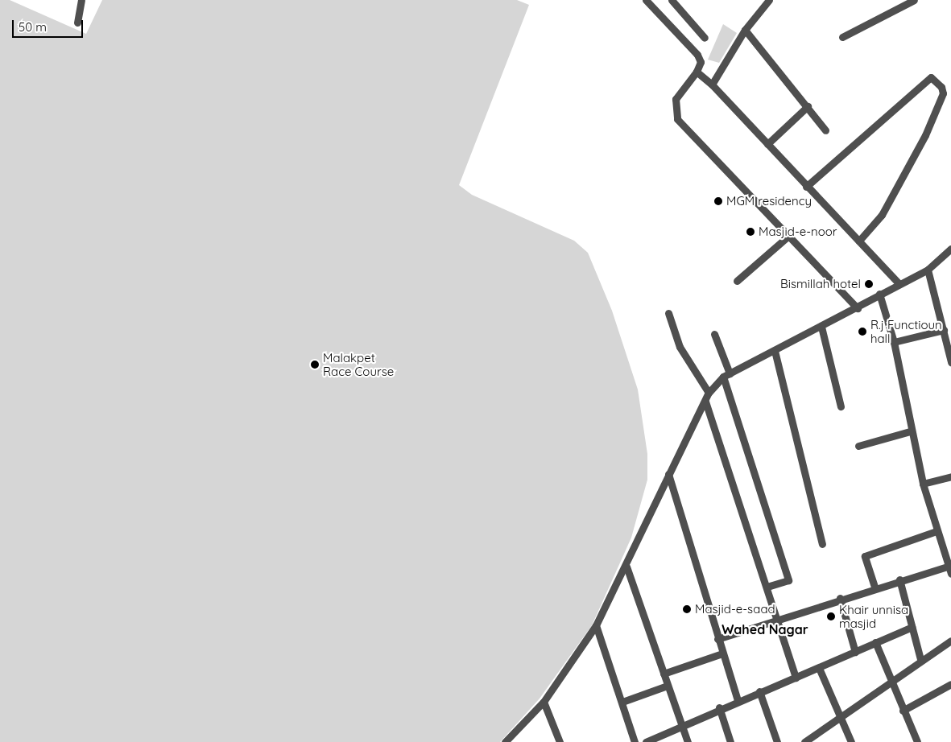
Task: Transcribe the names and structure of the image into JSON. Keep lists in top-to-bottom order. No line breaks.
{"districts":["Wahed Nagar"],"places":["MGM residency","Masjid-e-noor","Bismillah hotel","R.j Functioun hall","Malakpet Race Course","Masjid-e-saad","Khair unnisa masjid"],"scale_bar":"50 m"}
